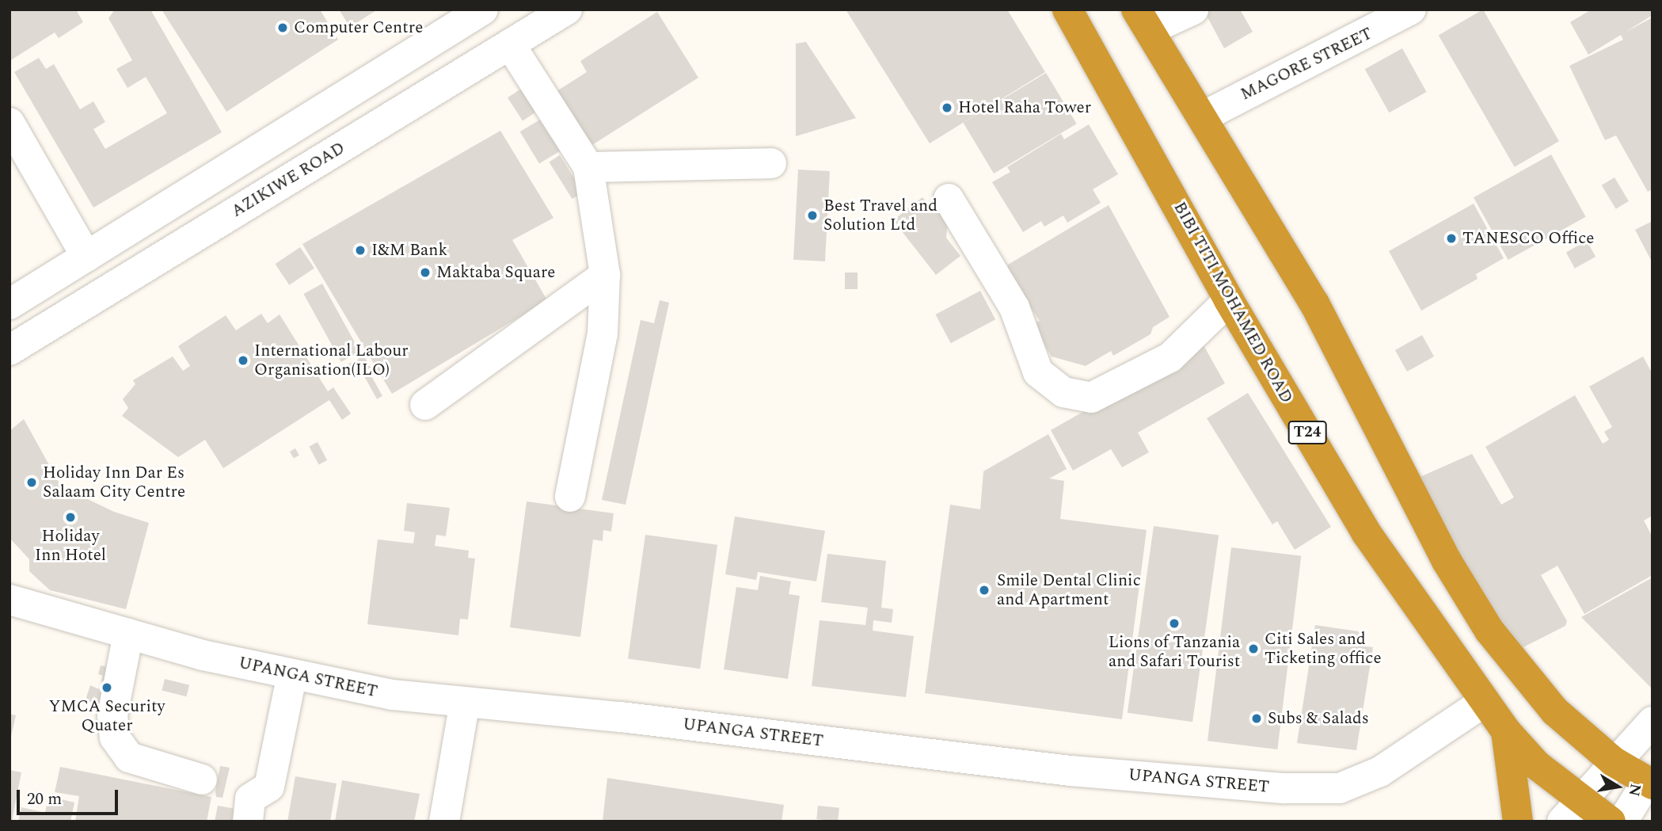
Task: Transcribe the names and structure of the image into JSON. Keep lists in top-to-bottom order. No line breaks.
{"streets":{"highway":["BIBI TITI MOHAMED ROAD","T24"],"street":["MAGORE STREET","AZIKIWE ROAD","UPANGA STREET"]},"crossings":[["BIBI TITI MOHAMED ROAD","UPANGA STREET"]],"places":["Computer Centre","Hotel Raha Tower","Best Travel and Solution Ltd","TANESCO Office","I&M Bank","Maktaba Square","International Labour Organisation(ILO)","Holiday Inn Dar Es Salaam City Centre","Holiday Inn Hotel","Smile Dental Clinic and Apartment","Lions of Tanzania and Safari Tourist","Citi Sales and Ticketing office","YMCA Security Quater","Subs & Salads"],"scale_bar":"20 m","north":"right"}
